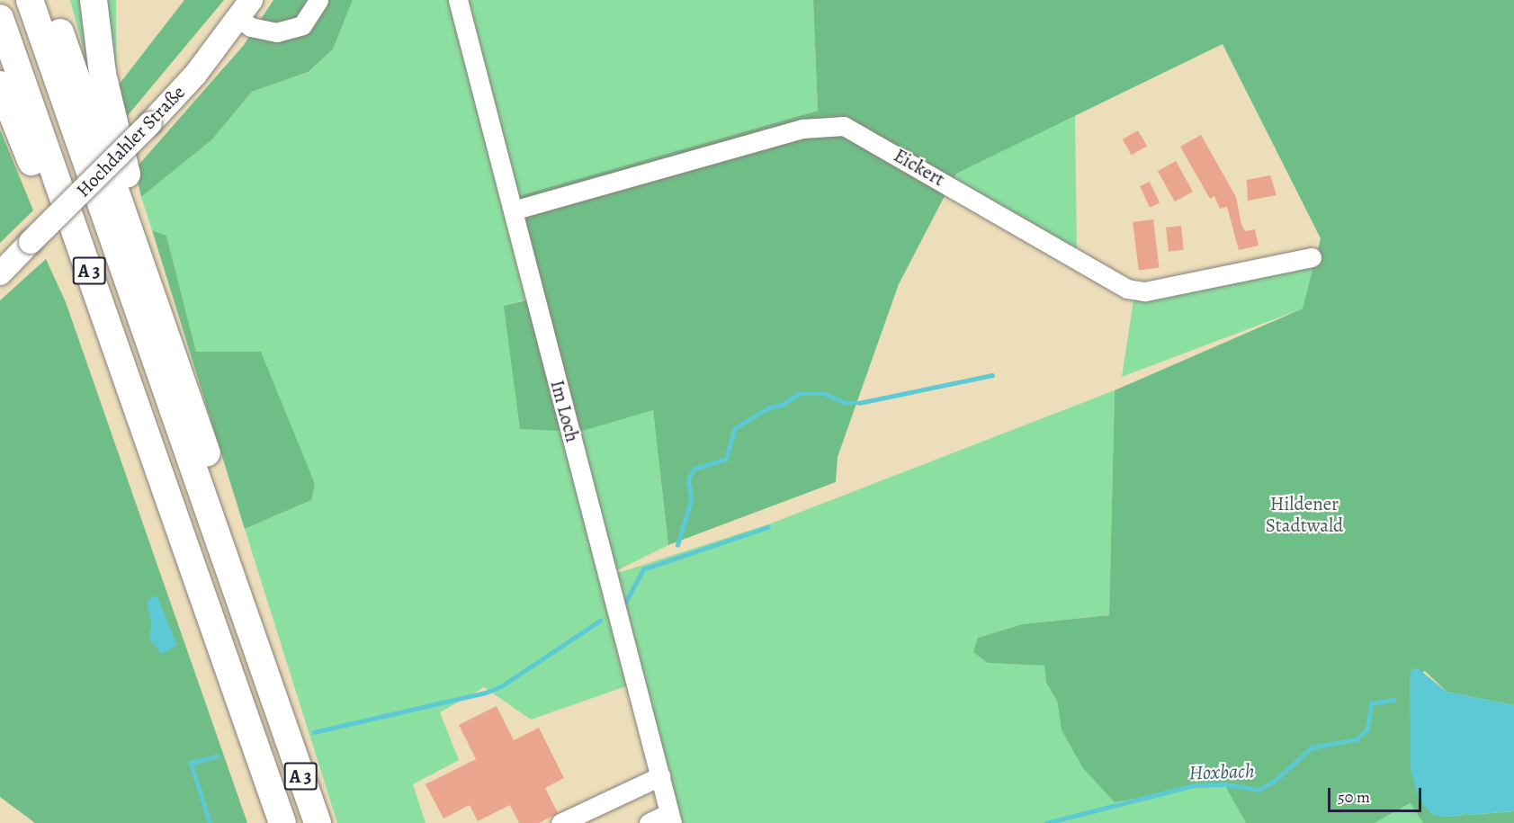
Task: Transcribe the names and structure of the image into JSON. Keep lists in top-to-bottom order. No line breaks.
{"streets":{"highway":["A 3"],"main road":["Hochdahler Straße"],"street":["Eickert","Im Loch"]},"crossings":[["Eickert","Im Loch"]],"water":["Hoxbach"],"parks":["Hildener Stadtwald"],"scale_bar":"50 m"}
